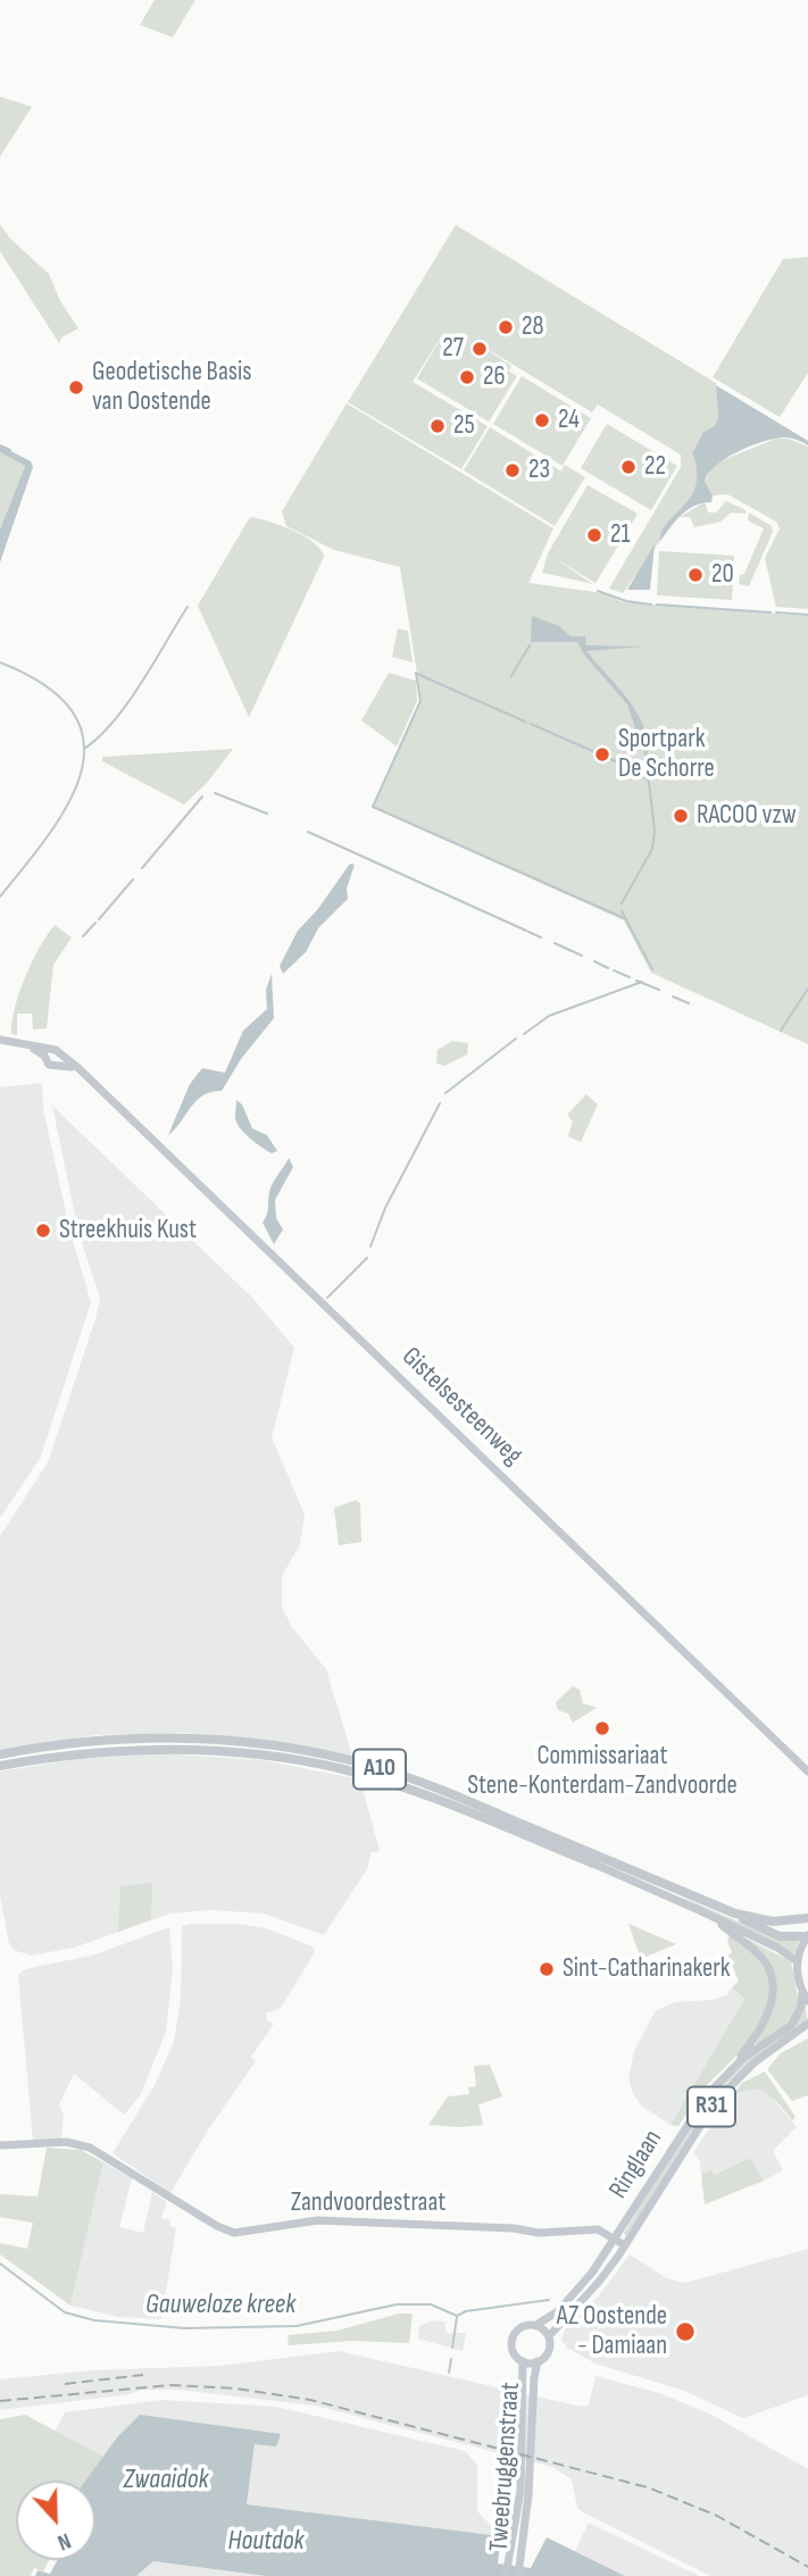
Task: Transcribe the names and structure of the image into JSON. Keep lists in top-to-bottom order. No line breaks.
{"streets":{"highway":["A10"],"main road":["Gistelsesteenweg","R31","Ringlaan","Zandvoordestraat","Tweebruggenstraat"]},"crossings":[["A10","R31"],["A10","Ringlaan"],["R31","Ringlaan"],["R31","Tweebruggenstraat"],["Ringlaan","Zandvoordestraat"],["Ringlaan","Tweebruggenstraat"]],"water":["Gauweloze kreek","Zwaaidok","Houtdok"],"places":["28","27","26","Geodetische Basis van Oostende","24","25","22","23","21","20","Sportpark De Schorre","RACOO vzw","Streekhuis Kust","Commissariaat Stene-Konterdam-Zandvoorde","Sint-Catharinakerk","AZ Oostende - Damiaan"],"north":"bottom"}
